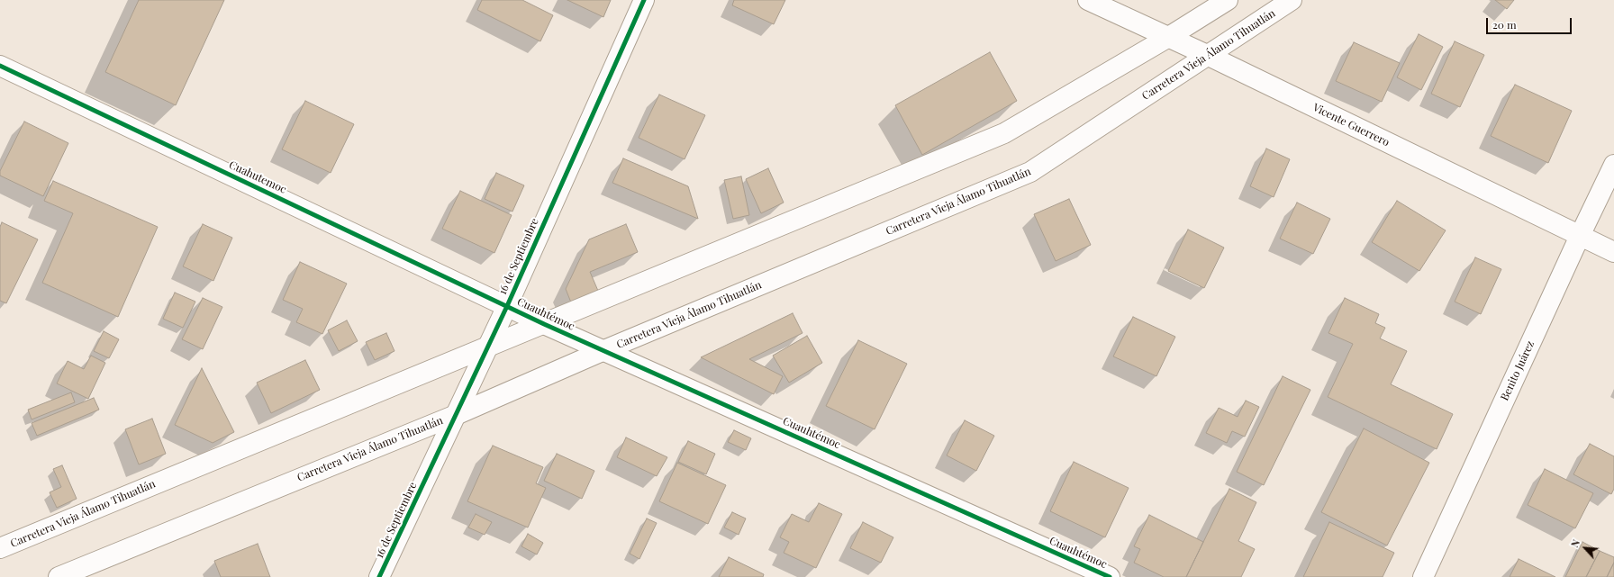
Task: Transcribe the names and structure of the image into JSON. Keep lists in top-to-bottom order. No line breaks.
{"streets":{"street":["Carretera Vieja Álamo Tihuatlán","Vicente Guerrero","Cuahutemoc","16 de Septiembre","Cuauhtémoc","Benito Juárez"]},"crossings":[["Carretera Vieja Álamo Tihuatlán","Vicente Guerrero"],["Carretera Vieja Álamo Tihuatlán","16 de Septiembre"],["Carretera Vieja Álamo Tihuatlán","Cuauhtémoc"],["Vicente Guerrero","Benito Juárez"],["Cuahutemoc","16 de Septiembre"],["Cuahutemoc","Cuauhtémoc"],["16 de Septiembre","Cuauhtémoc"]],"scale_bar":"20 m","north":"top left"}
